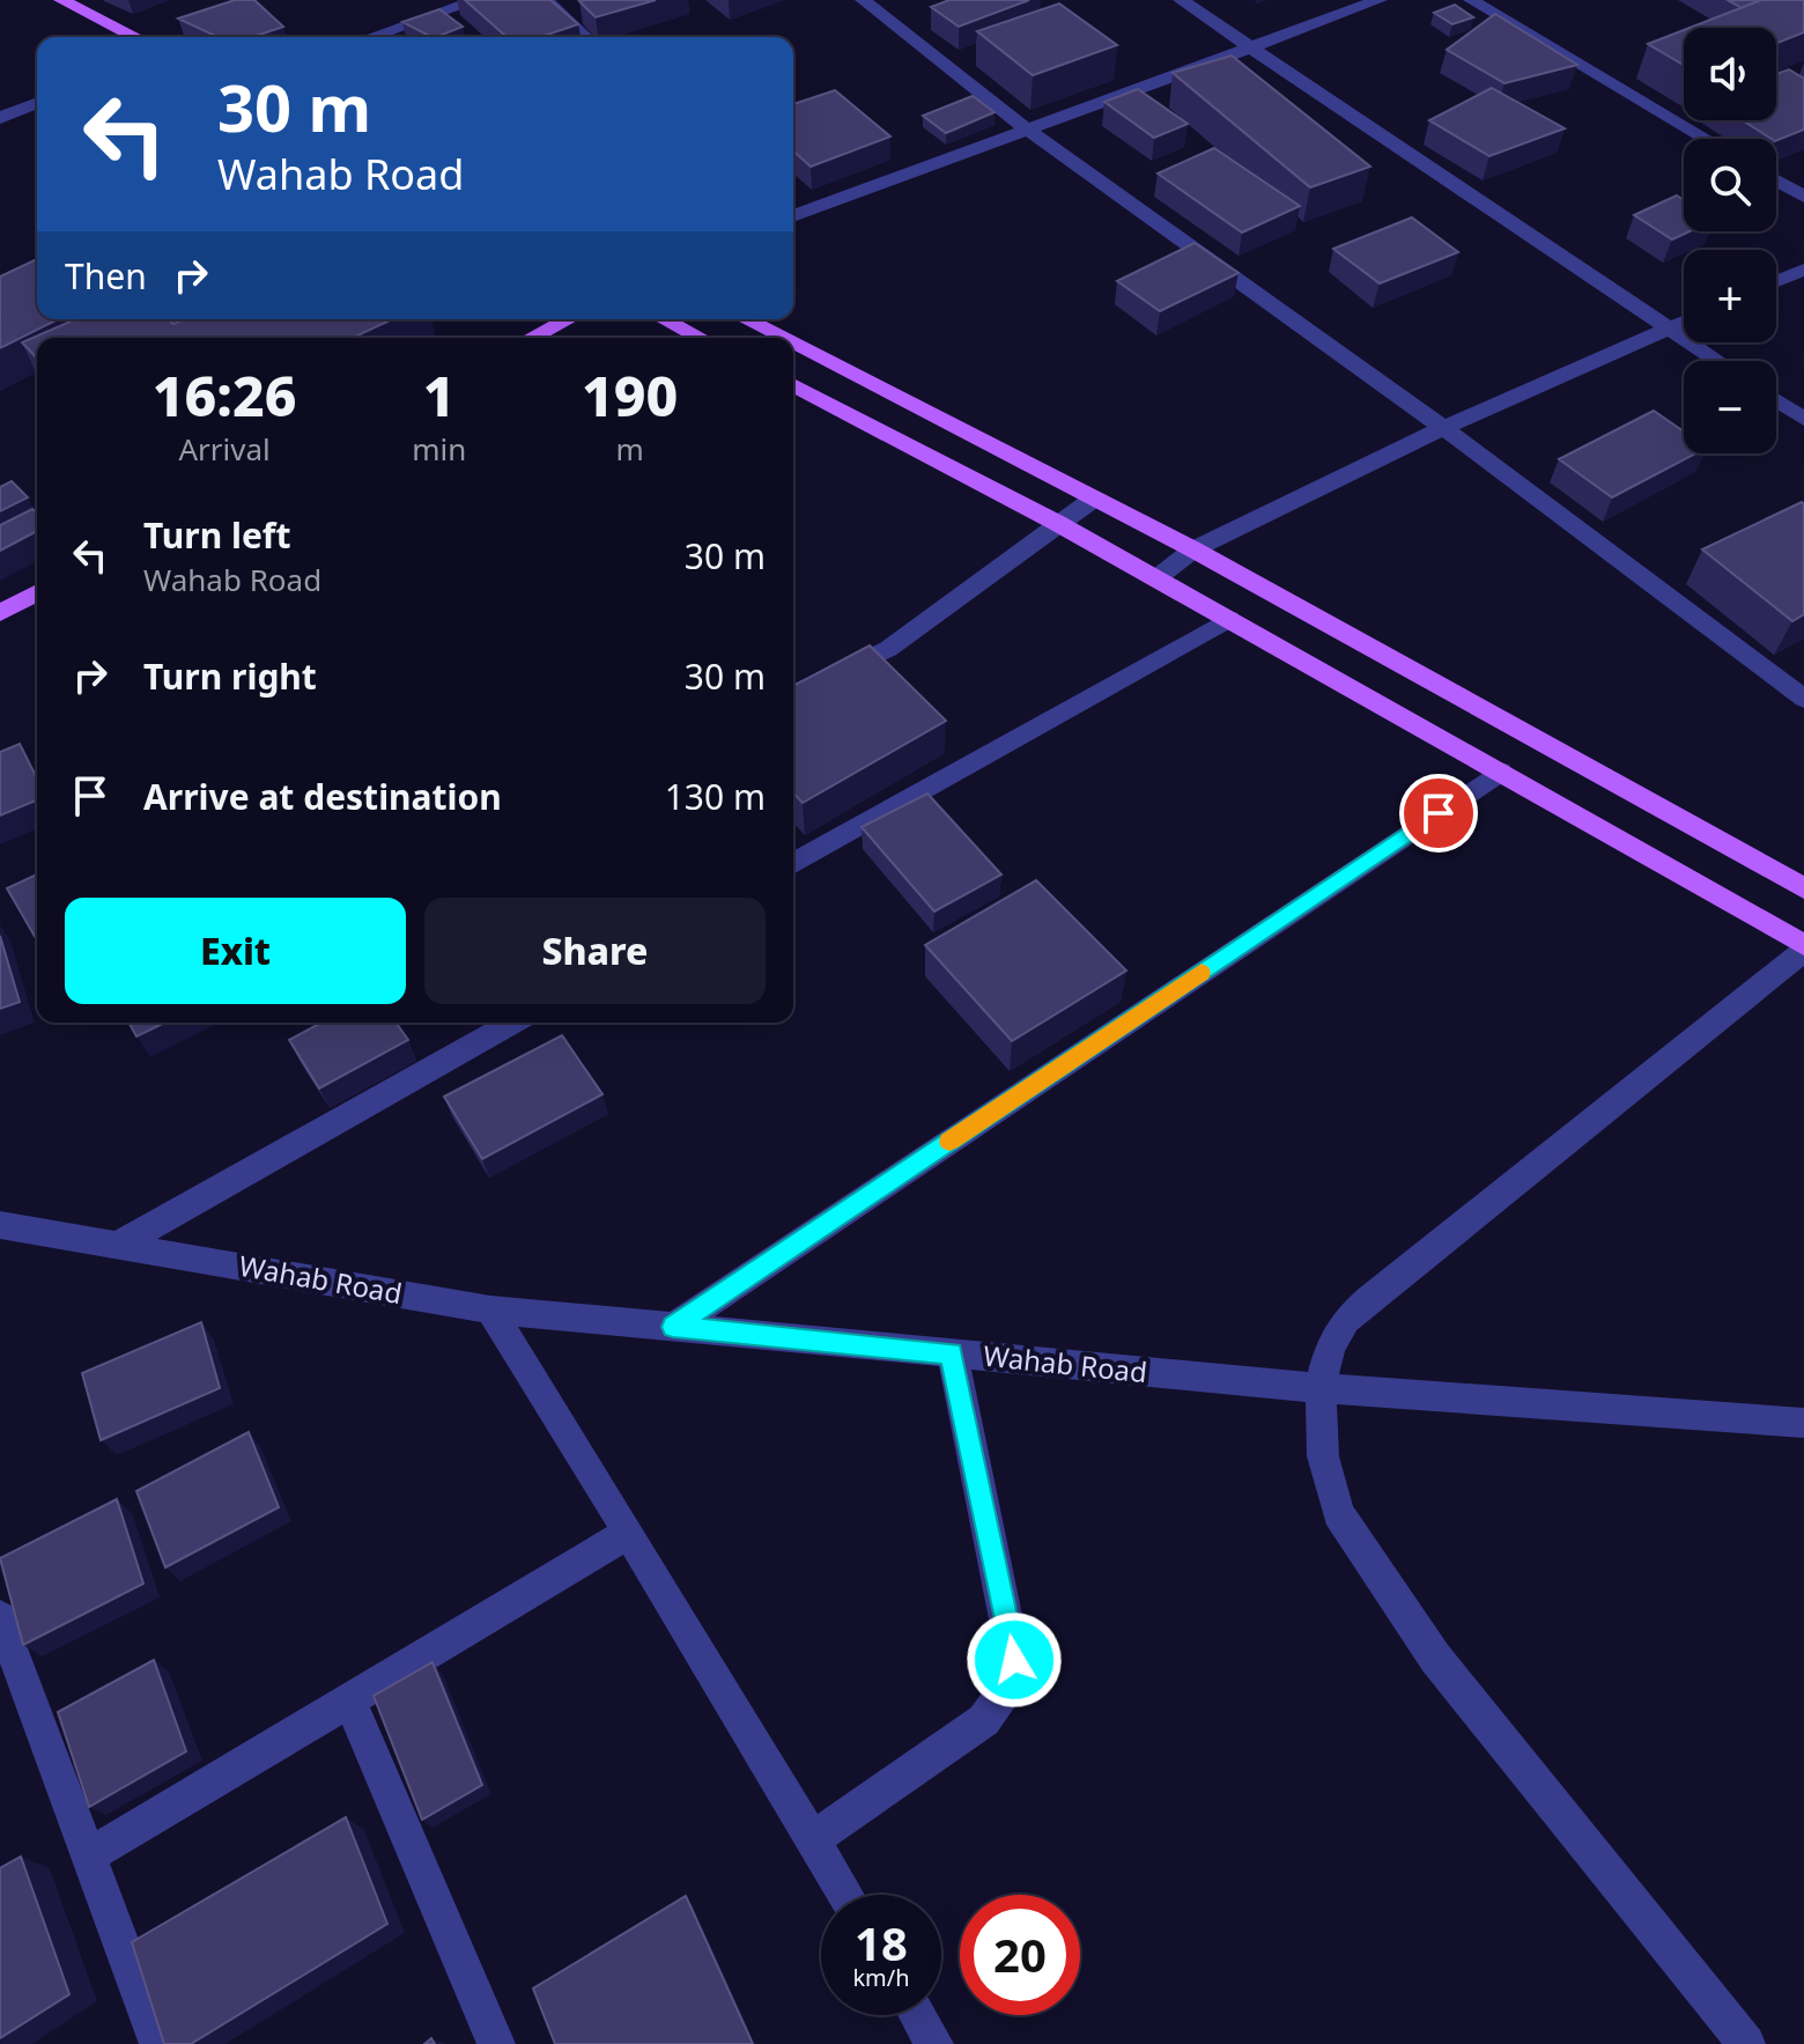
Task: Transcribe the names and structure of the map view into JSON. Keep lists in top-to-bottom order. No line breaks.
{"streets":{"street":["Wahab Road"]},"page":{"map_buttons":["+","−"],"turn":["30 m","Wahab Road"],"then":"Then","eta":["16:26","Arrival","1","min","190","m"],"list":[{"name":"Turn left","note":"Wahab Road","value":"30 m"},{"name":"Turn right","value":"30 m"},{"name":"Arrive at destination","value":"130 m"}],"buttons":["Exit","Share"],"speed":"18 km/h","limit":"20"}}
